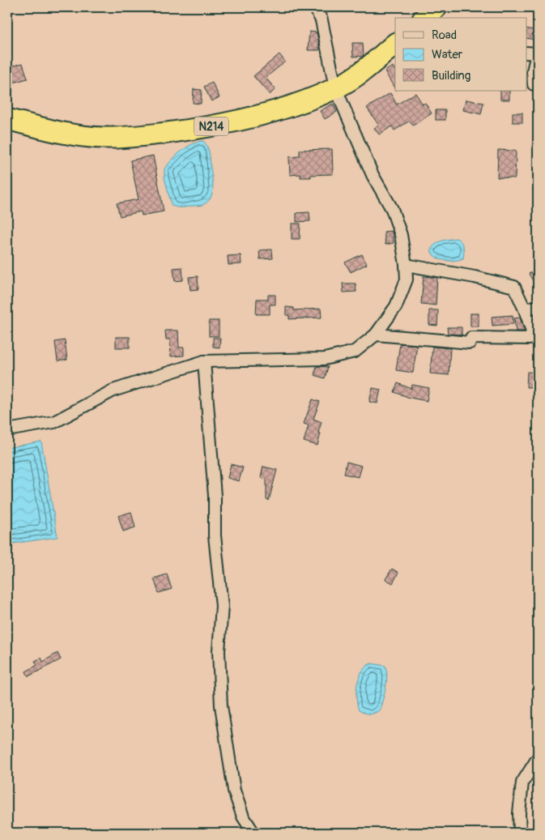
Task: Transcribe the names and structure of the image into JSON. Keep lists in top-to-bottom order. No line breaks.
{"streets":{"highway":["N214"]},"legend":["Road","Water","Building"]}
